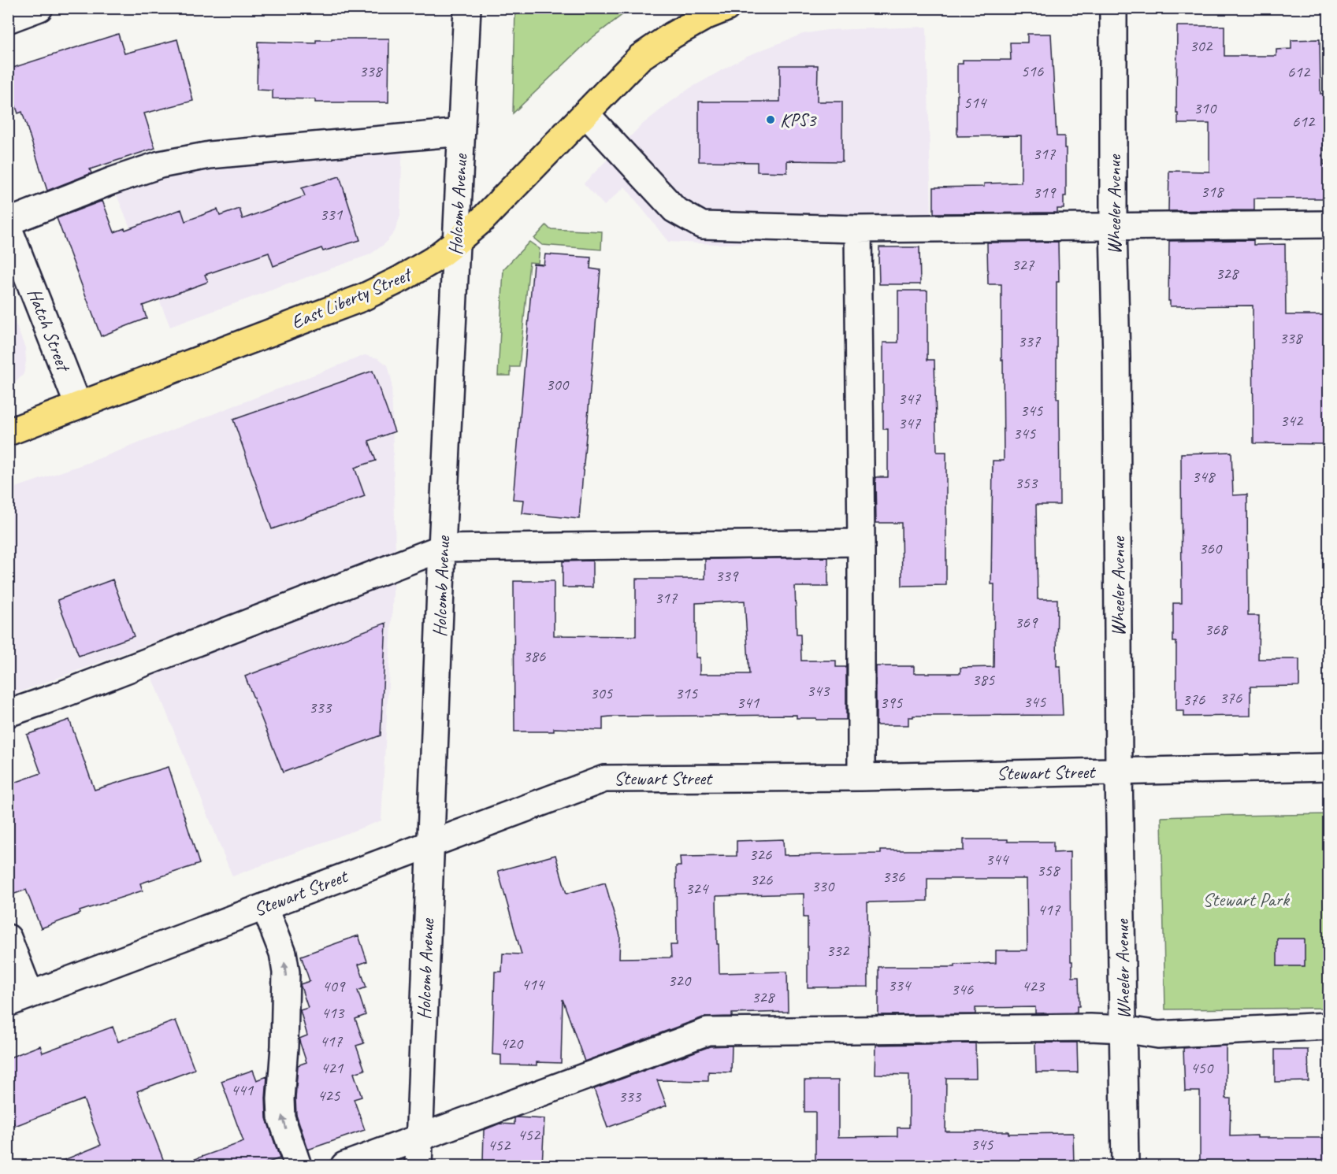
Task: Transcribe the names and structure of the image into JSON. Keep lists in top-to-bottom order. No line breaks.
{"streets":{"main road":["East Liberty Street"],"street":["Holcomb Avenue","Wheeler Avenue","Hatch Street","Stewart Street"]},"crossings":[["Holcomb Avenue","East Liberty Street"],["Holcomb Avenue","Stewart Street"],["Wheeler Avenue","Stewart Street"],["East Liberty Street","Hatch Street"]],"parks":["Stewart Park"],"places":["KPS3"],"house_numbers":["302","338","516","612","514","310","612","317","318","319","331","327","328","338","337","300","347","345","342","347","345","348","353","360","339","317","369","368","386","385","343","305","315","376","376","345","341","395","333","326","344","358","336","326","330","324","417","332","320","414","334","409","423","346","328","413","417","420","421","450","441","425","333","452","345","452"]}
